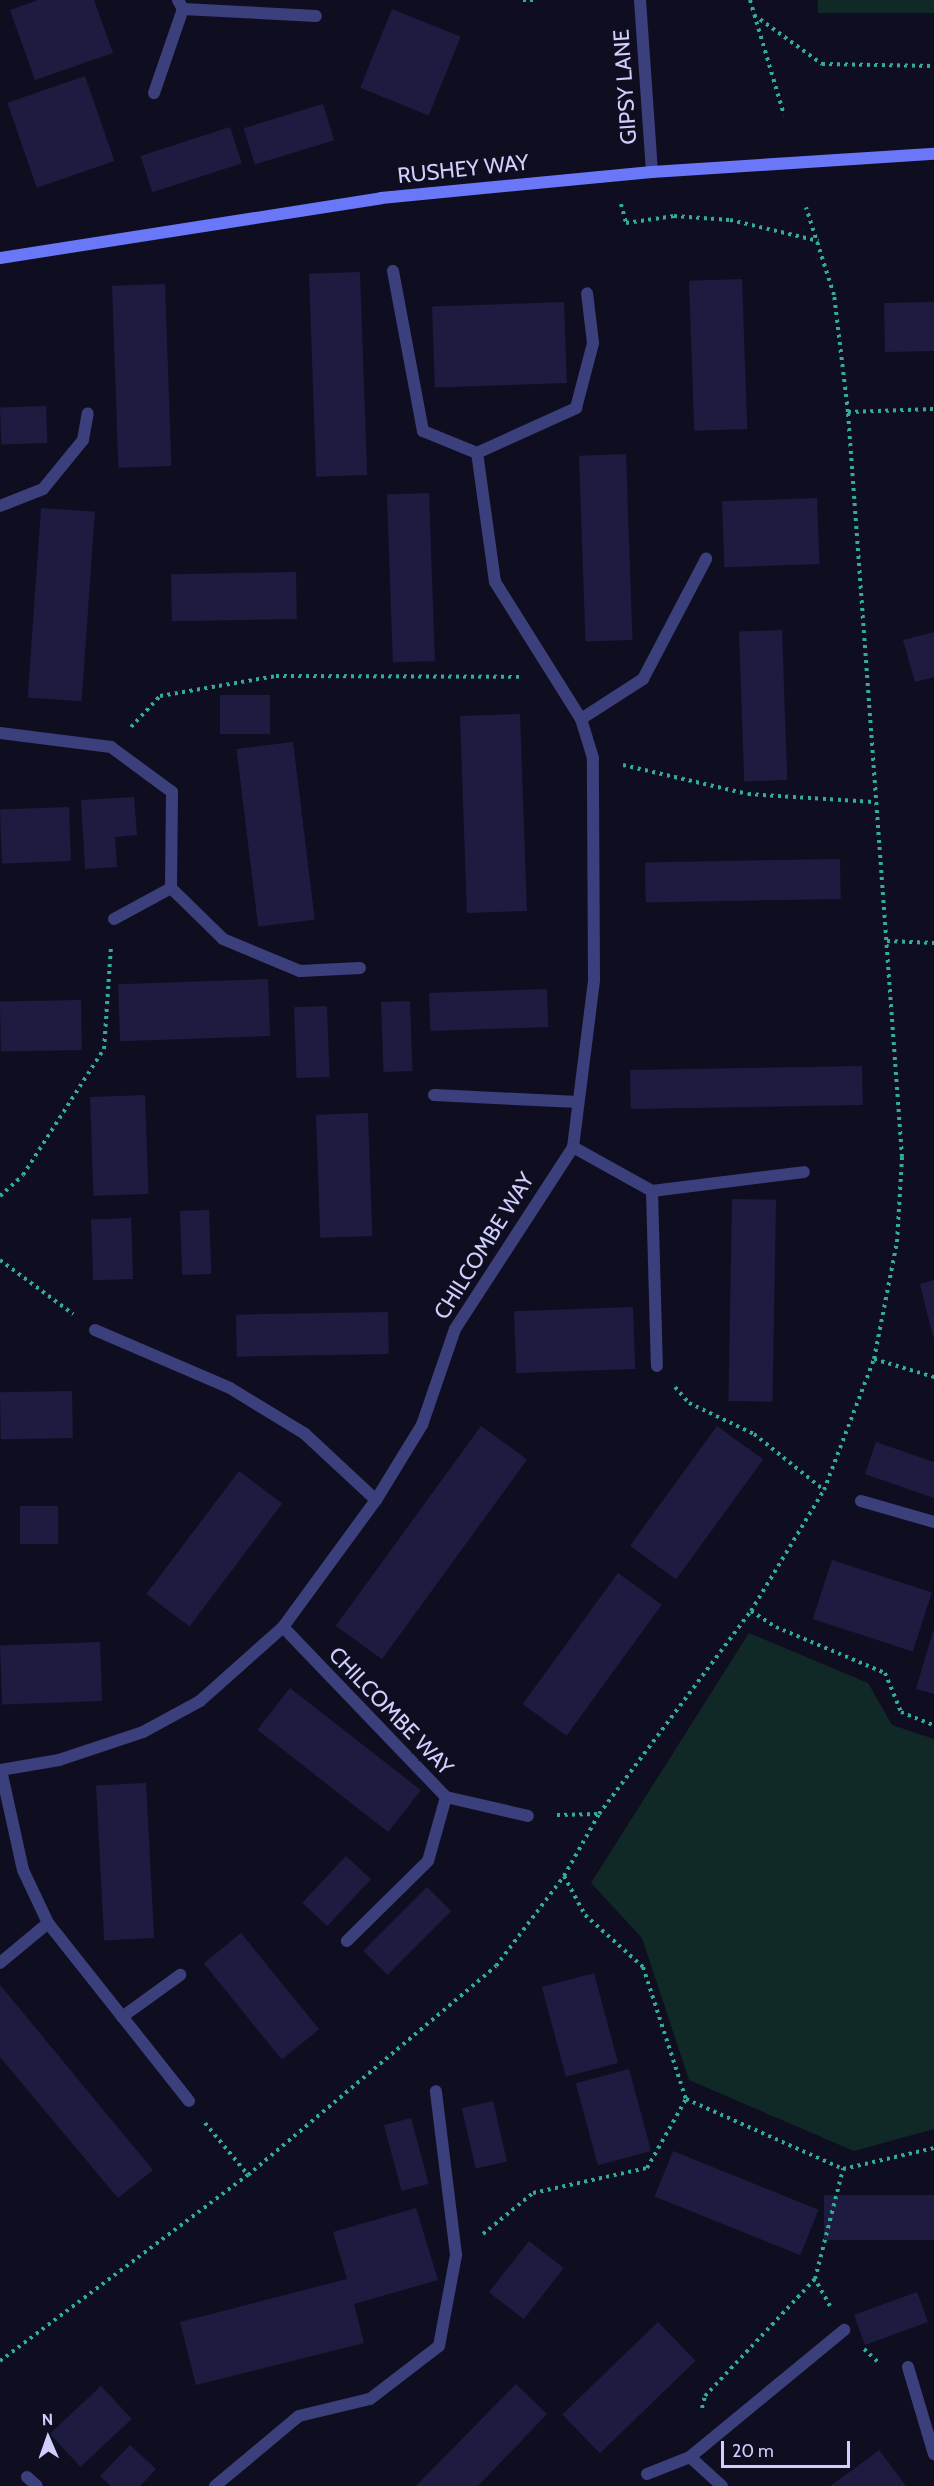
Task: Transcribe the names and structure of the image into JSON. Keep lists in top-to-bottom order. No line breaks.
{"streets":{"street":["GIPSY LANE","RUSHEY WAY","CHILCOMBE WAY"]},"crossings":[["GIPSY LANE","RUSHEY WAY"]],"scale_bar":"20 m","north":"top"}
